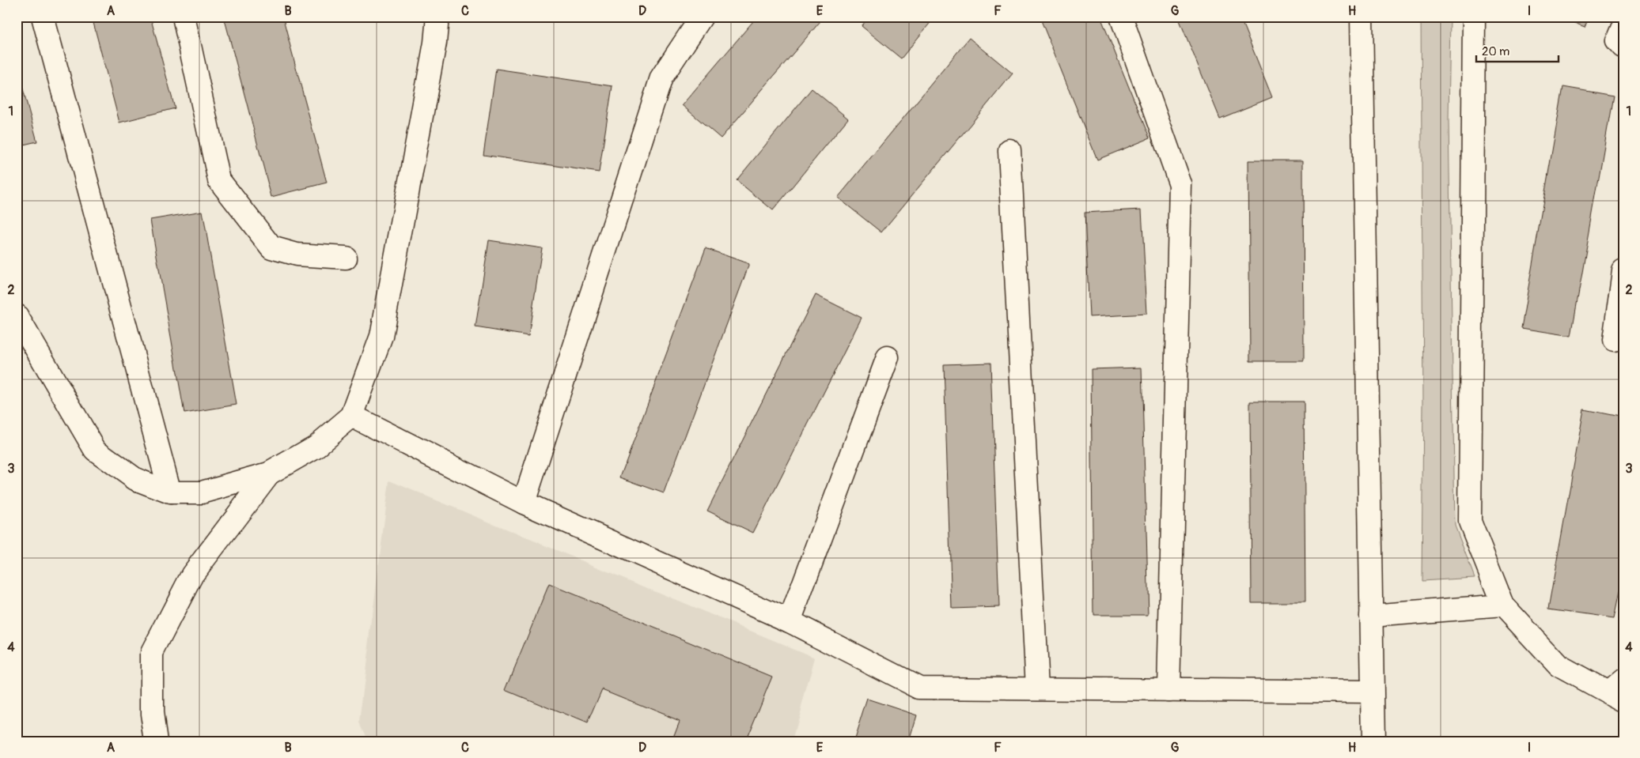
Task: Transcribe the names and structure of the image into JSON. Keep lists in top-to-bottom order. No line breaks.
{"scale_bar":"20 m","grid":{"columns":["A","B","C","D","E","F","G","H","I"],"rows":["1","2","3","4"]}}
